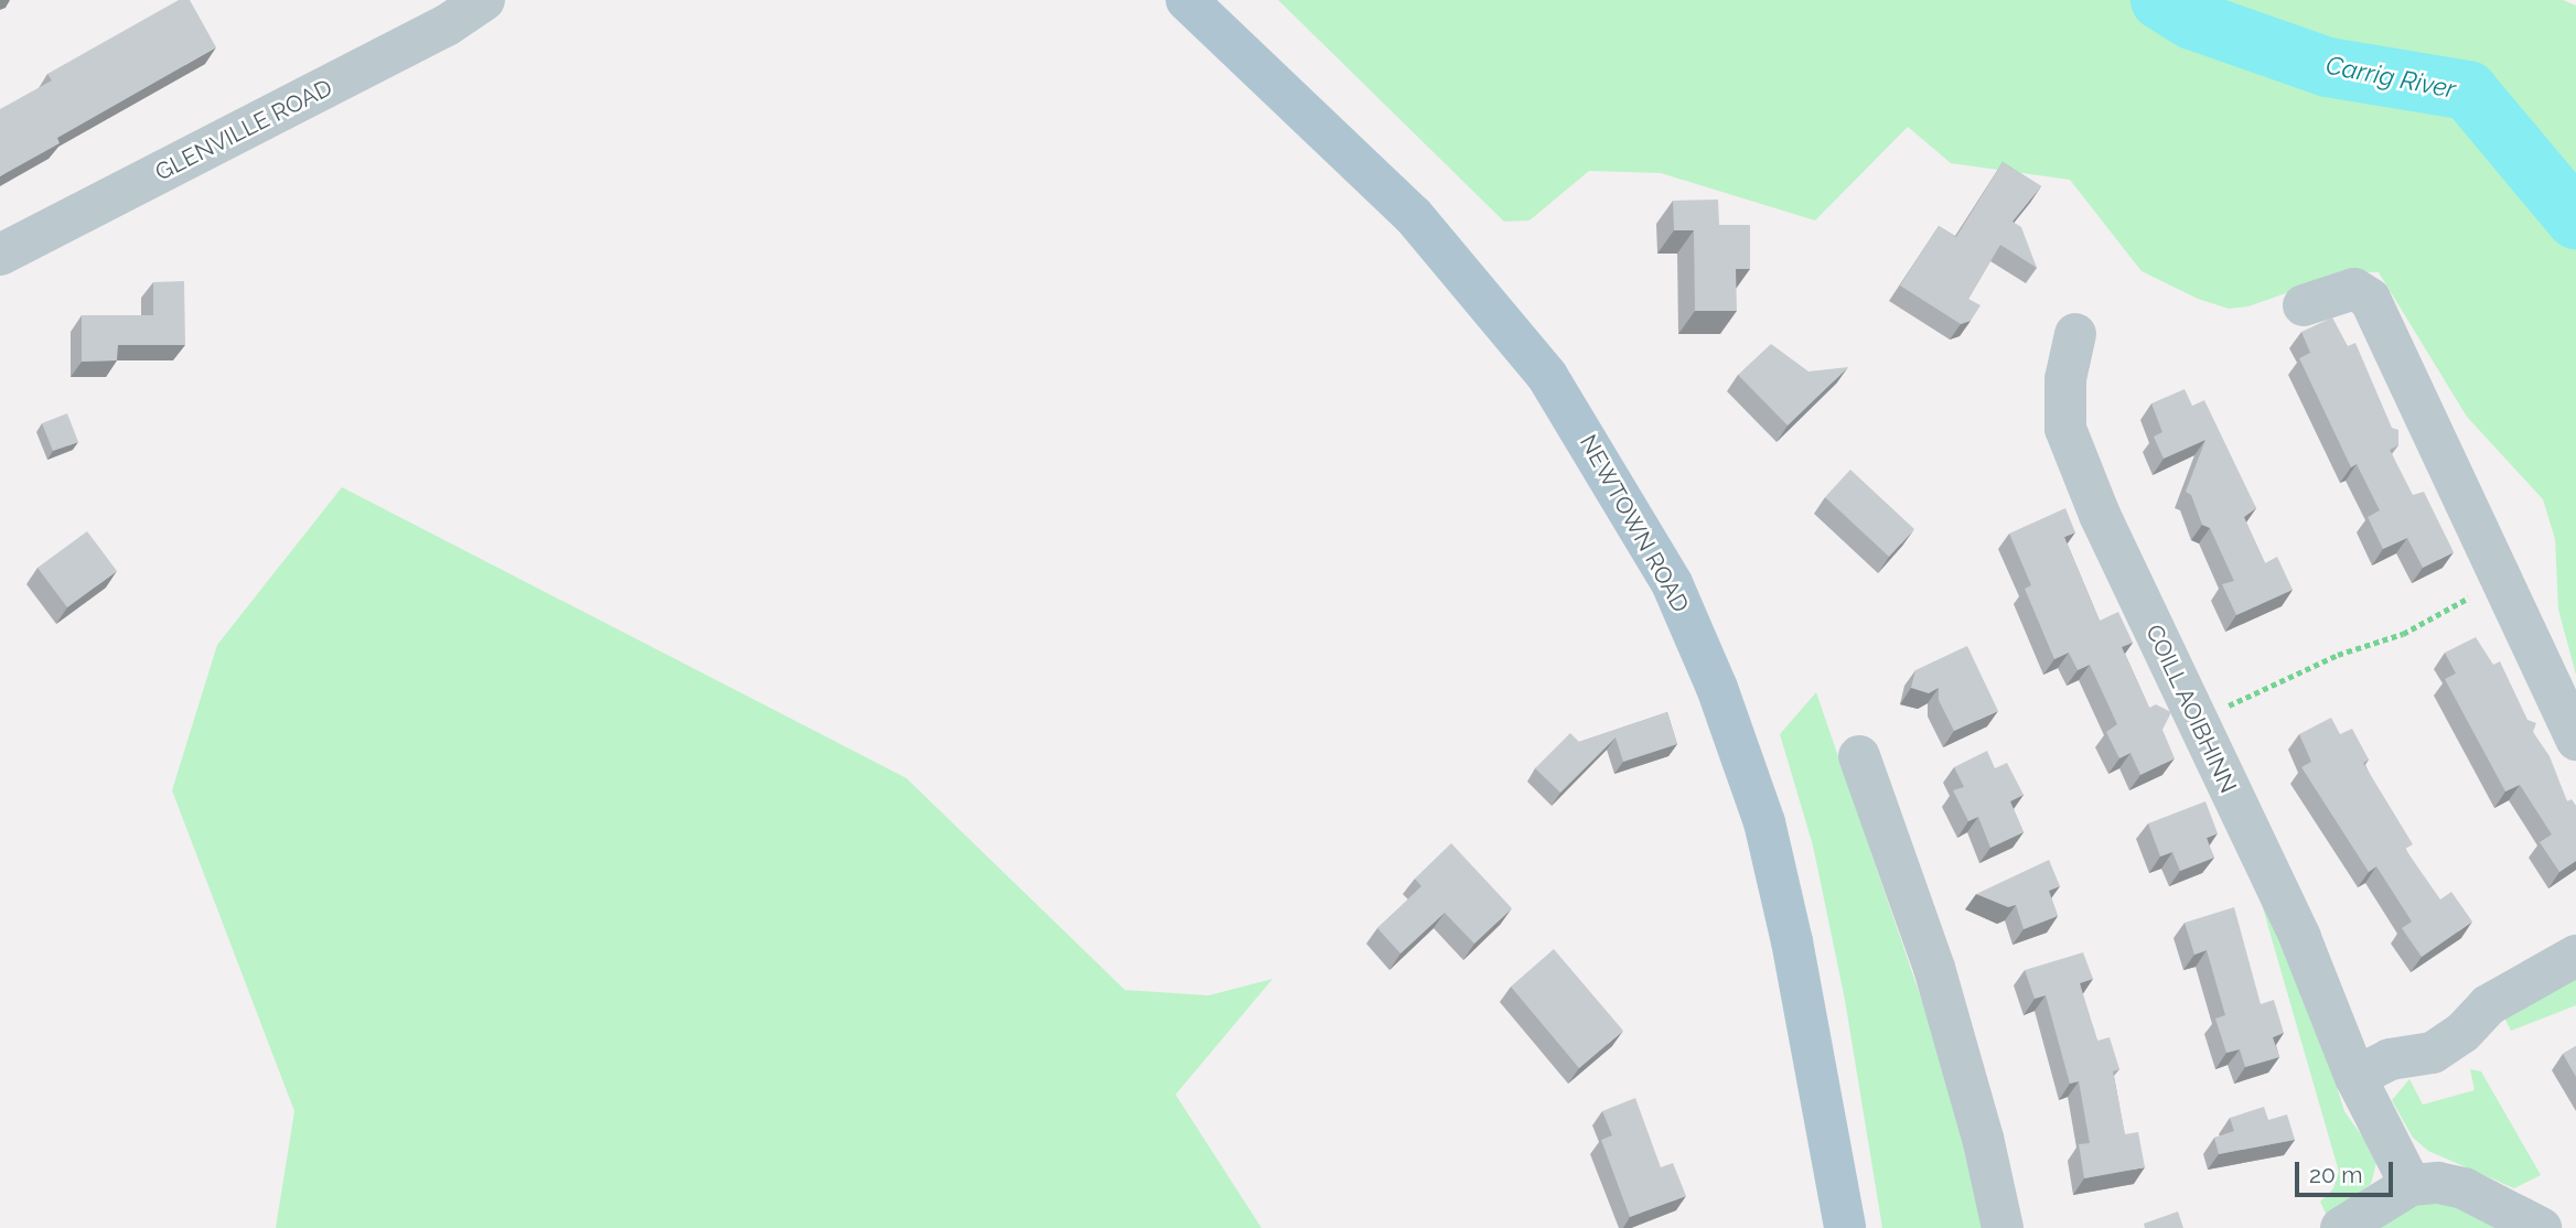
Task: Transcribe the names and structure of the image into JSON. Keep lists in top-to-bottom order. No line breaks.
{"streets":{"main road":["NEWTOWN ROAD"],"street":["GLENVILLE ROAD","COILL AOIBHINN"]},"water":["Carrig River"],"scale_bar":"20 m"}
